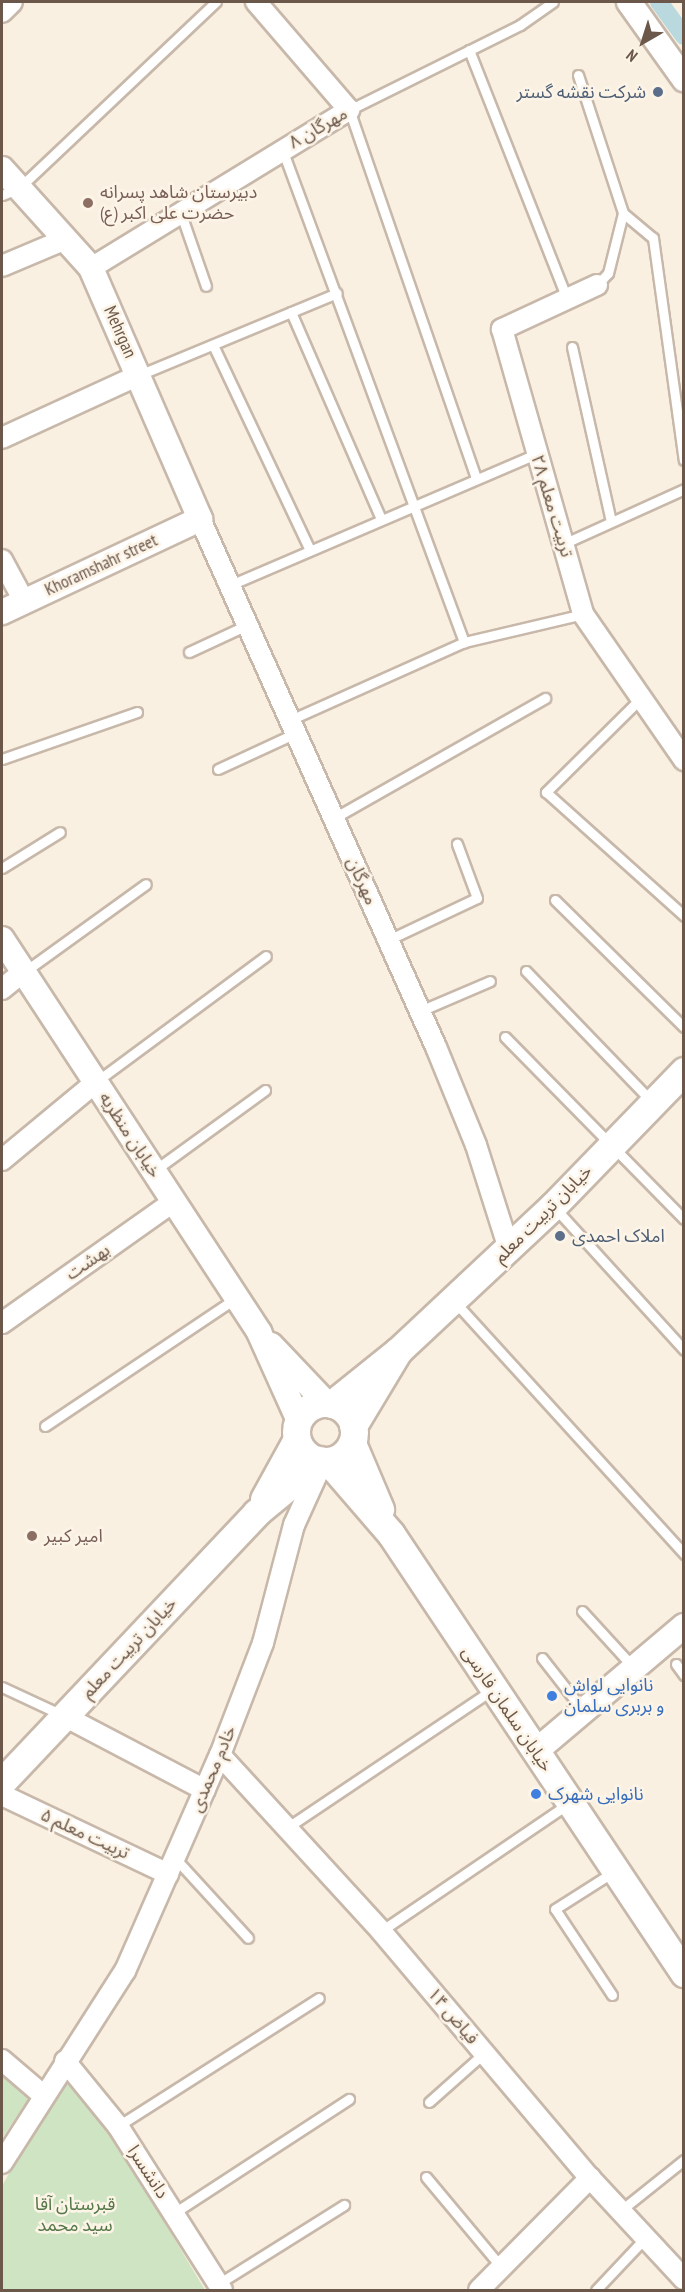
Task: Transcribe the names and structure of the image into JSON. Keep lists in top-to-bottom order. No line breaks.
{"streets":{"main road":["خیابان تربیت معلم","خیابان سلمان فارسی"],"street":["مهرگان ۸","Mehrgan","تربیت معلم ۲۸","Khoramshahr street","مهرگان","خیابان منظریه","بهشت","خادم محمدی","تربیت معلم ۵","فیاض ۱۴","دانشسرا"]},"crossings":[["مهرگان ۸","Mehrgan"],["Mehrgan","Khoramshahr street"],["Mehrgan","مهرگان"],["Khoramshahr street","مهرگان"],["مهرگان","خیابان تربیت معلم"],["خیابان منظریه","بهشت"],["خادم محمدی","تربیت معلم ۵"],["خادم محمدی","فیاض ۱۴"],["خادم محمدی","دانشسرا"]],"parks":["قبرستان آقا سید محمد"],"places":["شرکت نقشه گستر","دبیرستان شاهد پسرانه حضرت علی اکبر (ع)","املاک احمدی","امیر کبیر","نانوایی لواش و بربری سلمان","نانوایی شهرک"],"north":"bottom left"}
